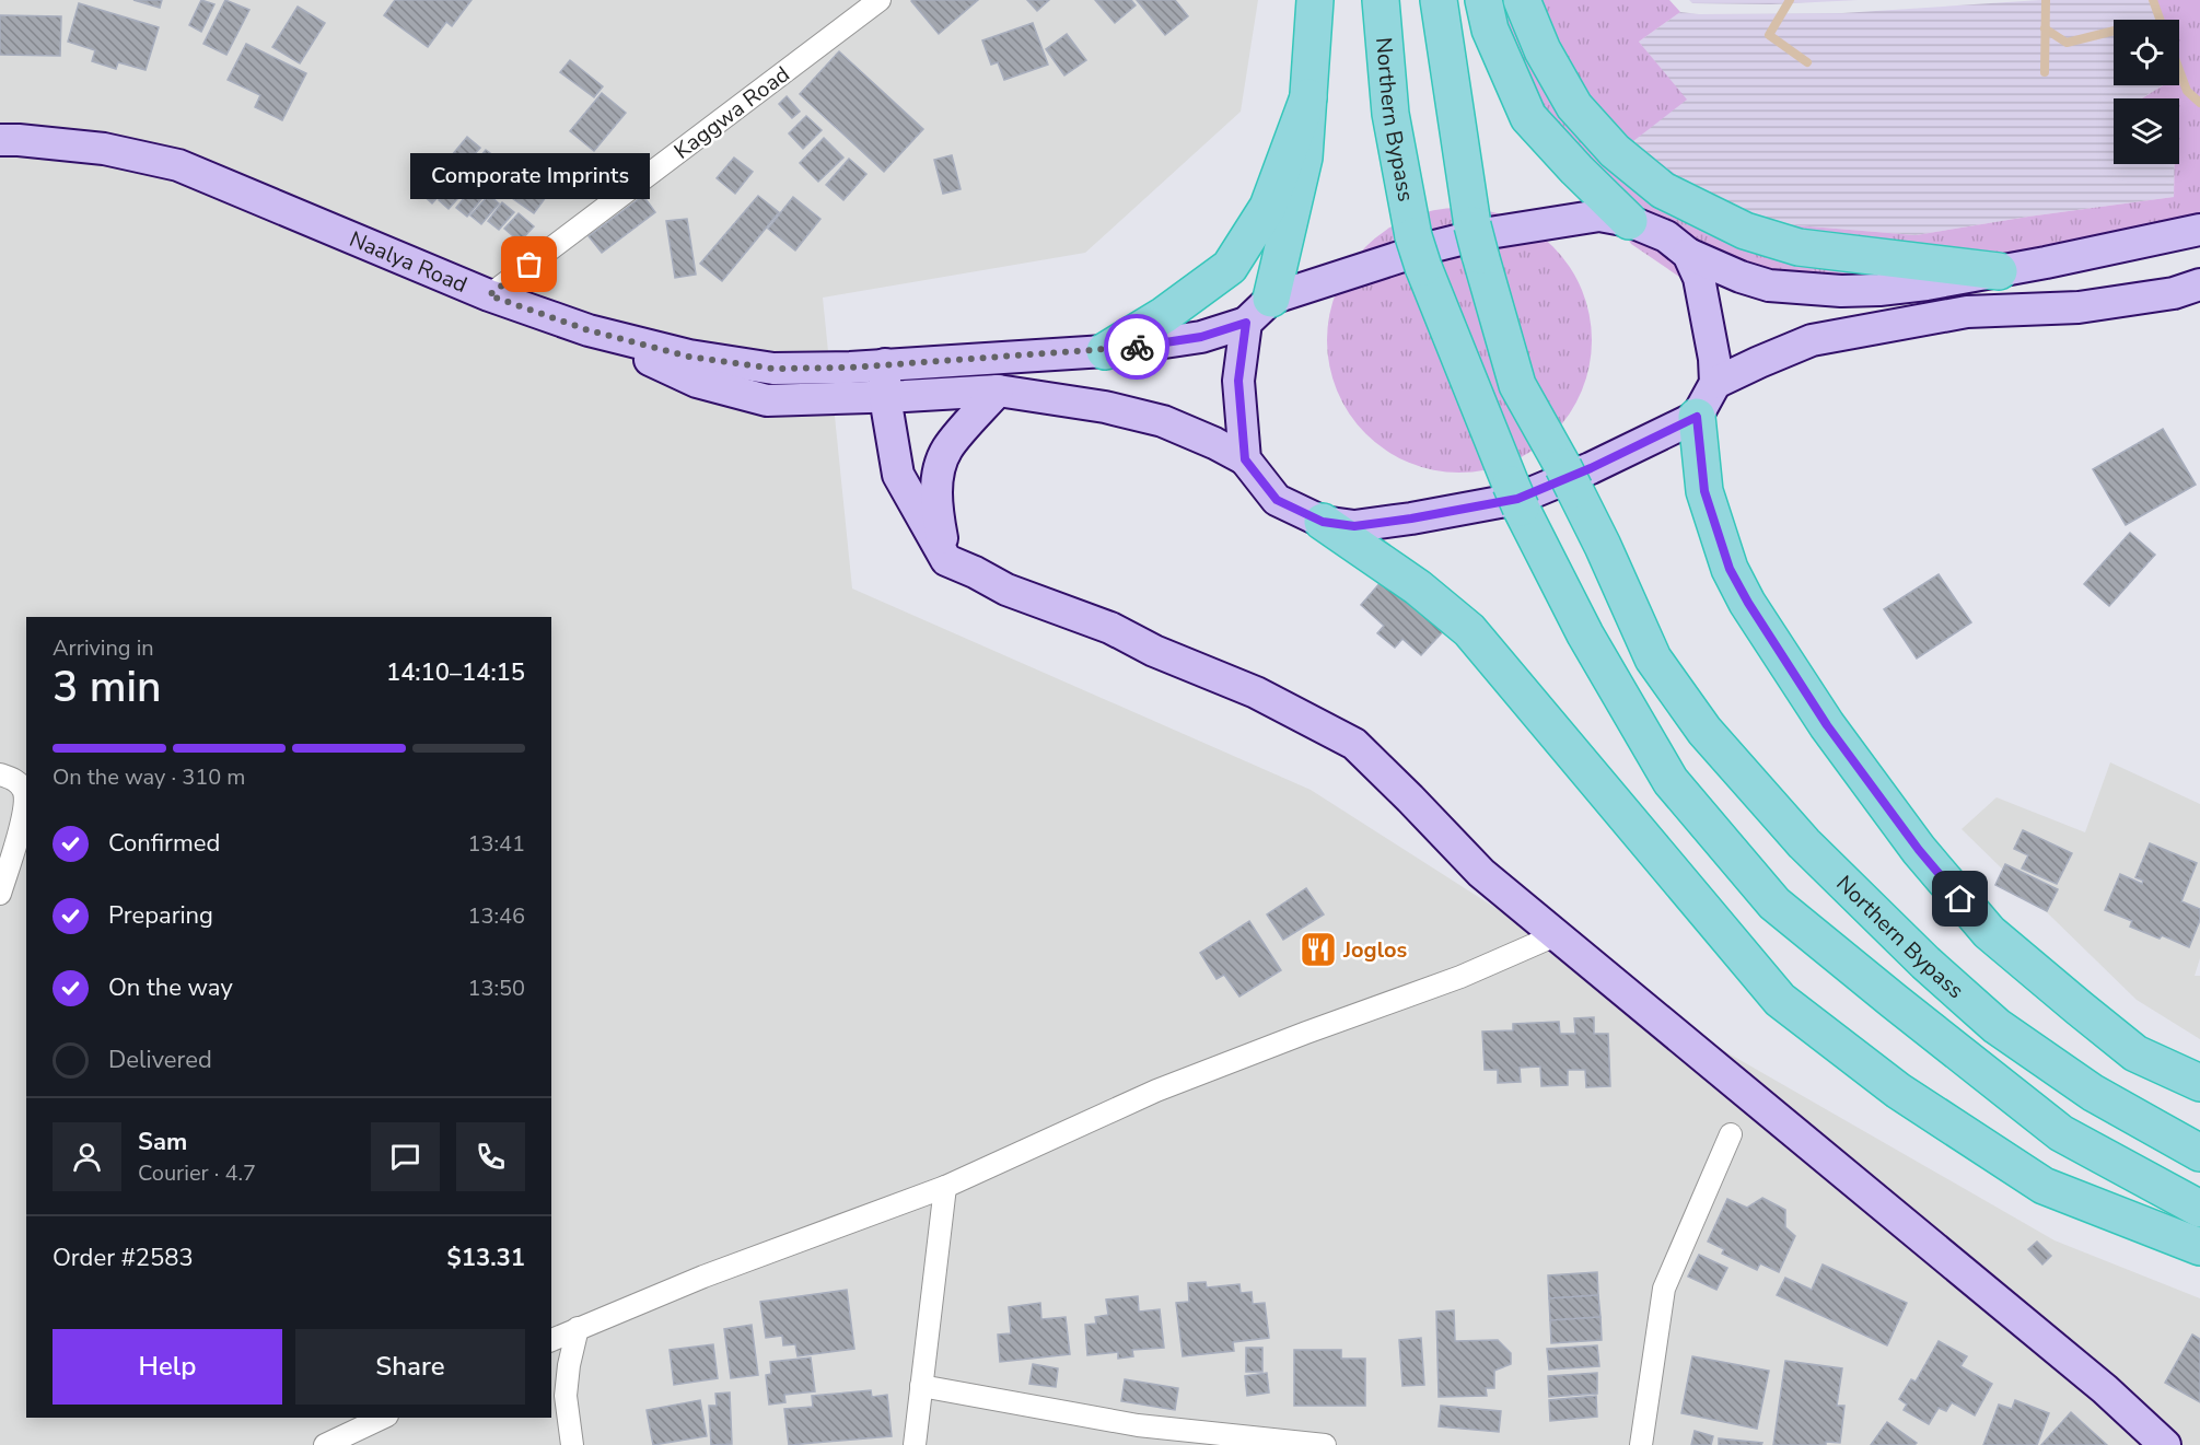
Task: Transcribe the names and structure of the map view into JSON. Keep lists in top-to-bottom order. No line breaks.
{"streets":{"highway":["Northern Bypass"],"main road":["Naalya Road"],"street":["Kaggwa Road"]},"crossings":[["Kaggwa Road","Naalya Road"]],"places":{"other":["Comporate Imprints"],"restaurant":["Joglos"]},"page":{"bubble":"Comporate Imprints","heading":["3 min","Arriving in","14:10–14:15"],"panel":["Sam","Courier · 4.7","Order #2583","$13.31"],"bar":"On the way · 310 m","list":[["Confirmed","13:41"],["Preparing","13:46"],["On the way","13:50"],"Delivered"],"buttons":["Help","Share"]}}
